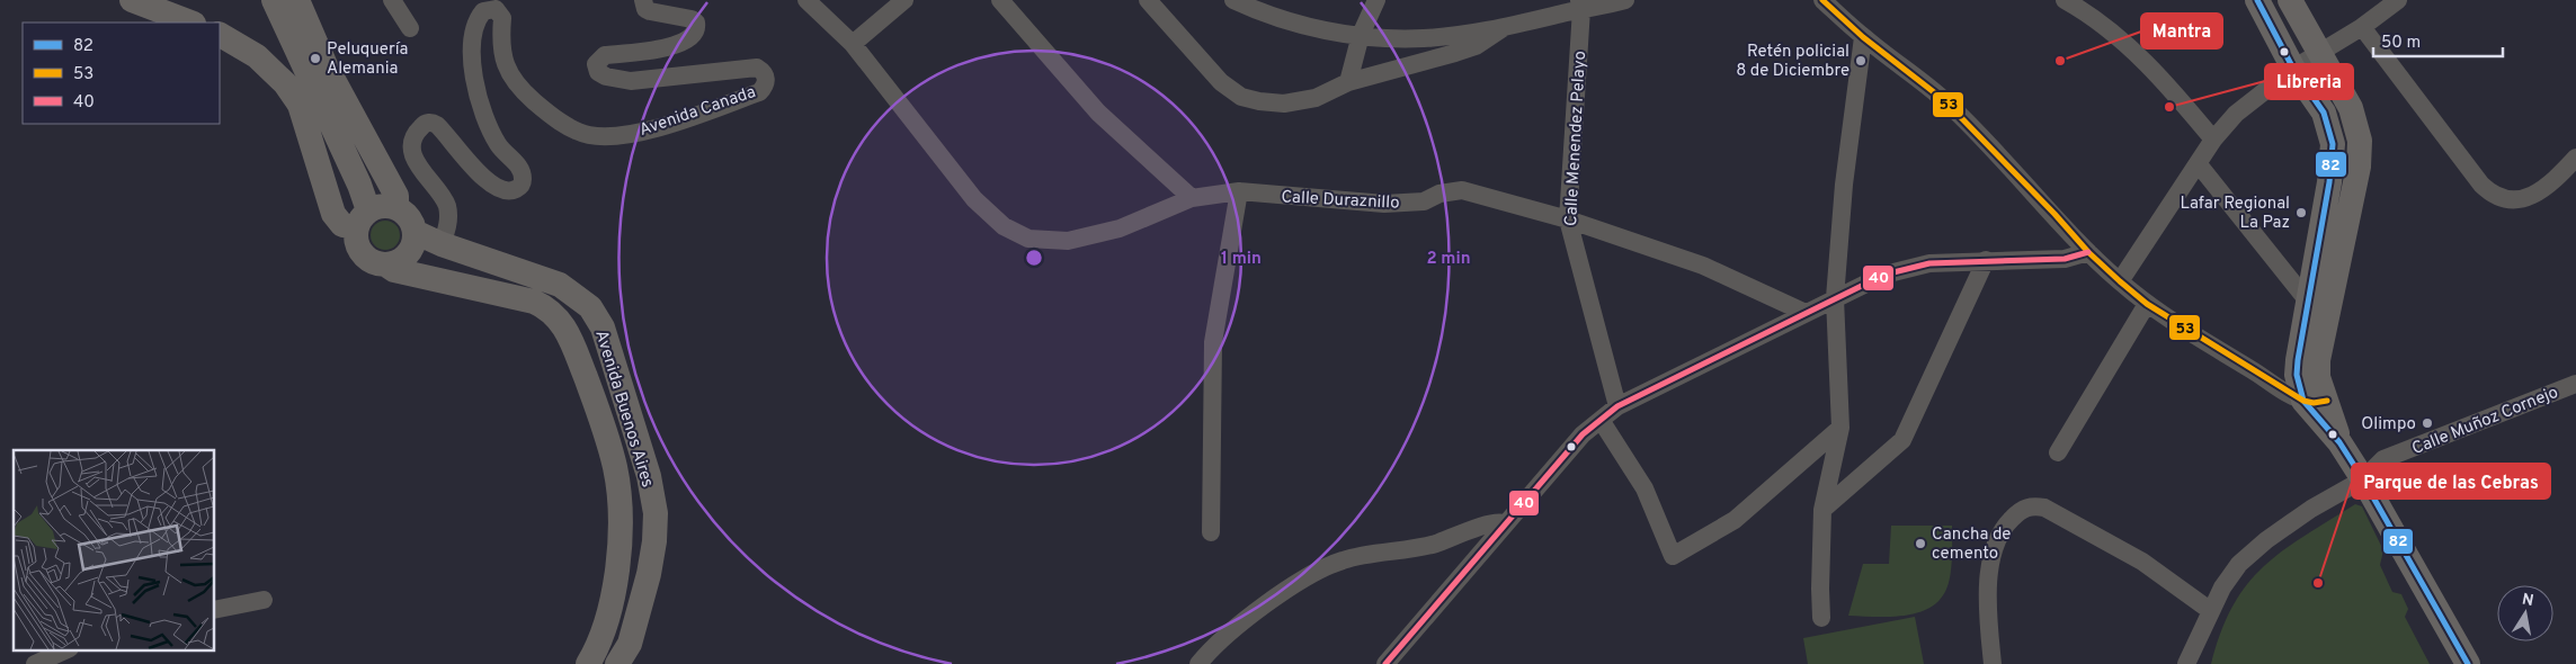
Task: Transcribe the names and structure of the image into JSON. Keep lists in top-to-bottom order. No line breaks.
{"streets":{"main road":["Avenida Buenos Aires"],"street":["Avenida Canada","Calle Menendez Pelayo","Calle Duraznillo","Calle Muñoz Cornejo"]},"crossings":[["Avenida Canada","Avenida Buenos Aires"],["Calle Menendez Pelayo","Calle Duraznillo"]],"places":["Peluquería Alemania","Retén policial 8 de Diciembre","Mantra","Libreria","Lafar Regional La Paz","Olimpo","Cancha de cemento","Parque de las Cebras"],"lines":["transit line 82","transit line 53","transit line 40"],"legend":["82","53","40"],"scale_bar":"50 m","north":"top","rings":["1 min","2 min"]}
